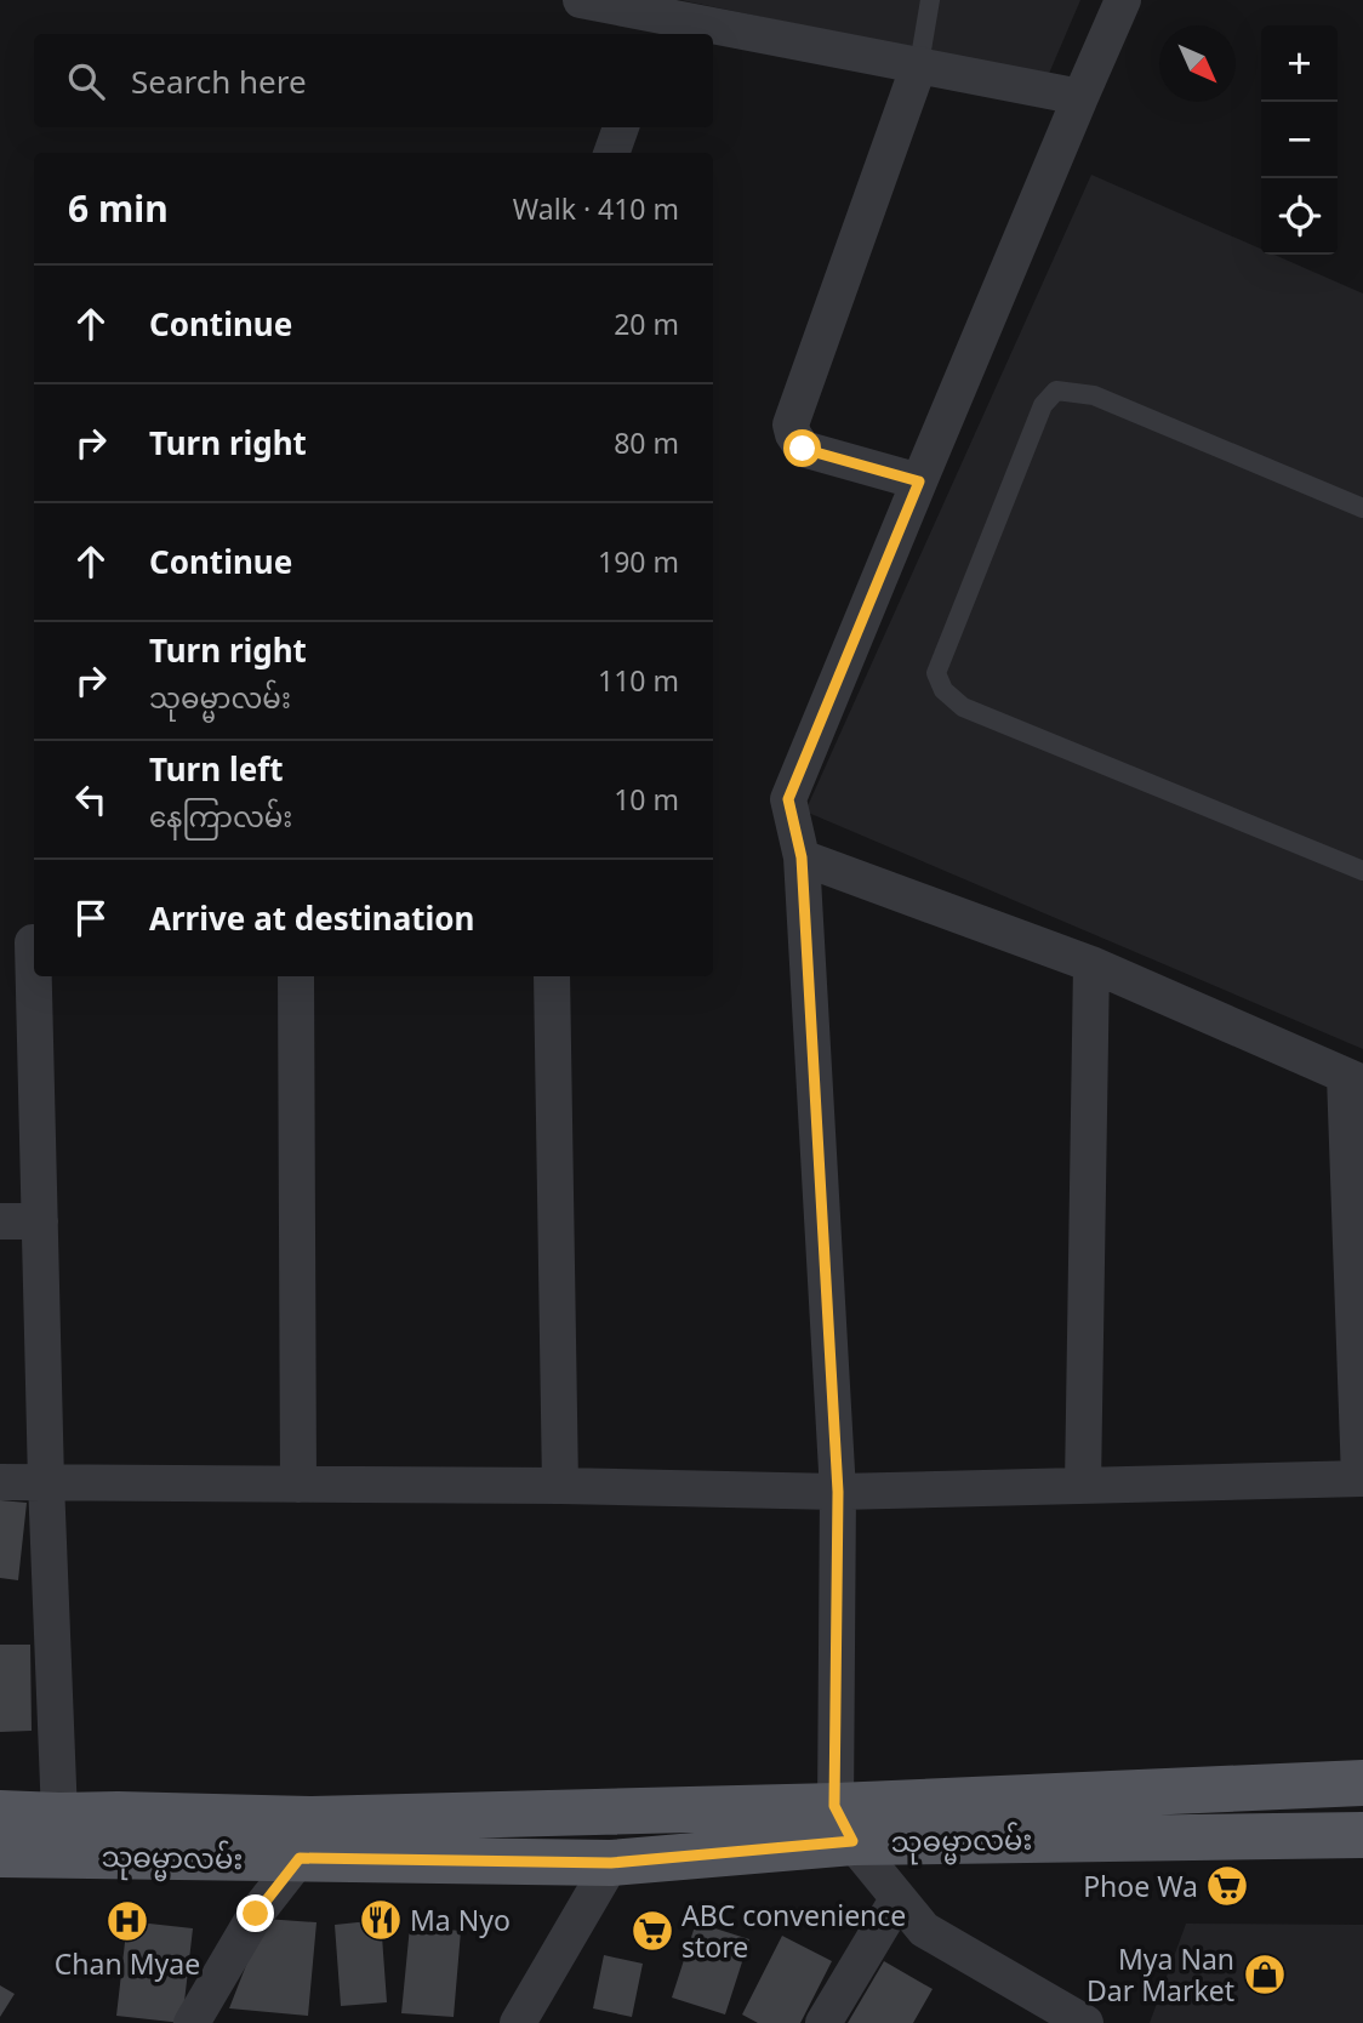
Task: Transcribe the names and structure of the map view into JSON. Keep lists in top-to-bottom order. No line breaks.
{"streets":{"main road":["သုဓမ္မာလမ်း"]},"places":{"supermarket":["Phoe Wa","ABC convenience store"],"restaurant":["Ma Nyo"],"hospital":["Chan Myae"],"shop":["Mya Nan Dar Market"]},"north":"bottom right","page":{"map_buttons":["+","−"],"search":"Search here","heading":["6 min","Walk · 410 m"],"list":[["Continue","20 m"],["Turn right","80 m"],["Continue","190 m"],["Turn right","သုဓမ္မာလမ်း","110 m"],["Turn left","နေကြာလမ်း","10 m"],"Arrive at destination"]}}
